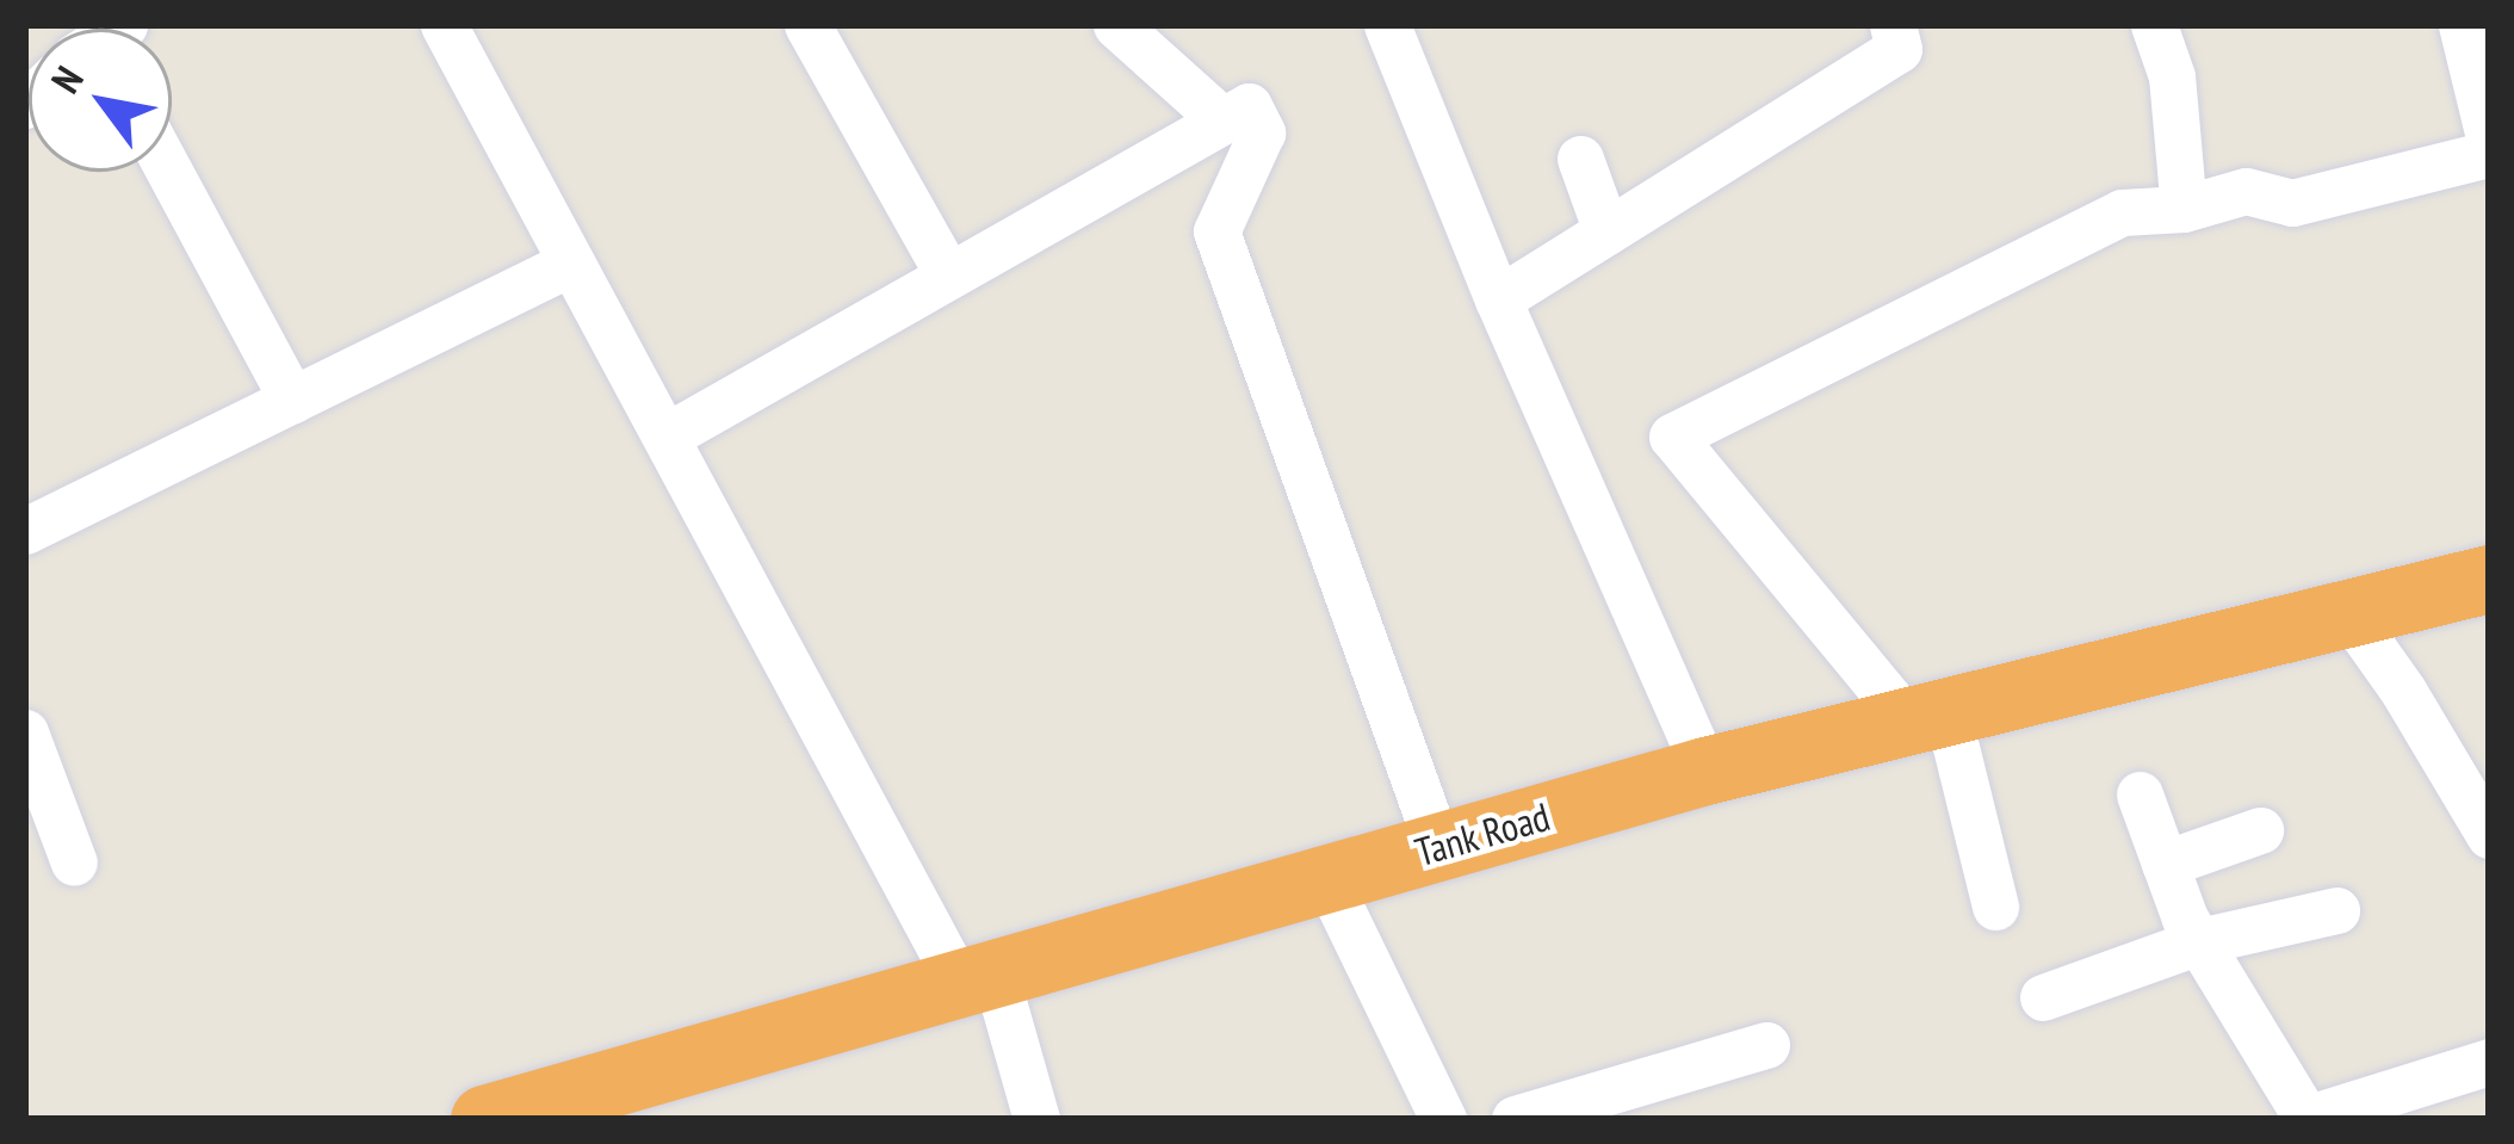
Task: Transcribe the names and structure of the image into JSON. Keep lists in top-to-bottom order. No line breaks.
{"streets":{"highway":["Tank Road"]},"north":"top left"}
